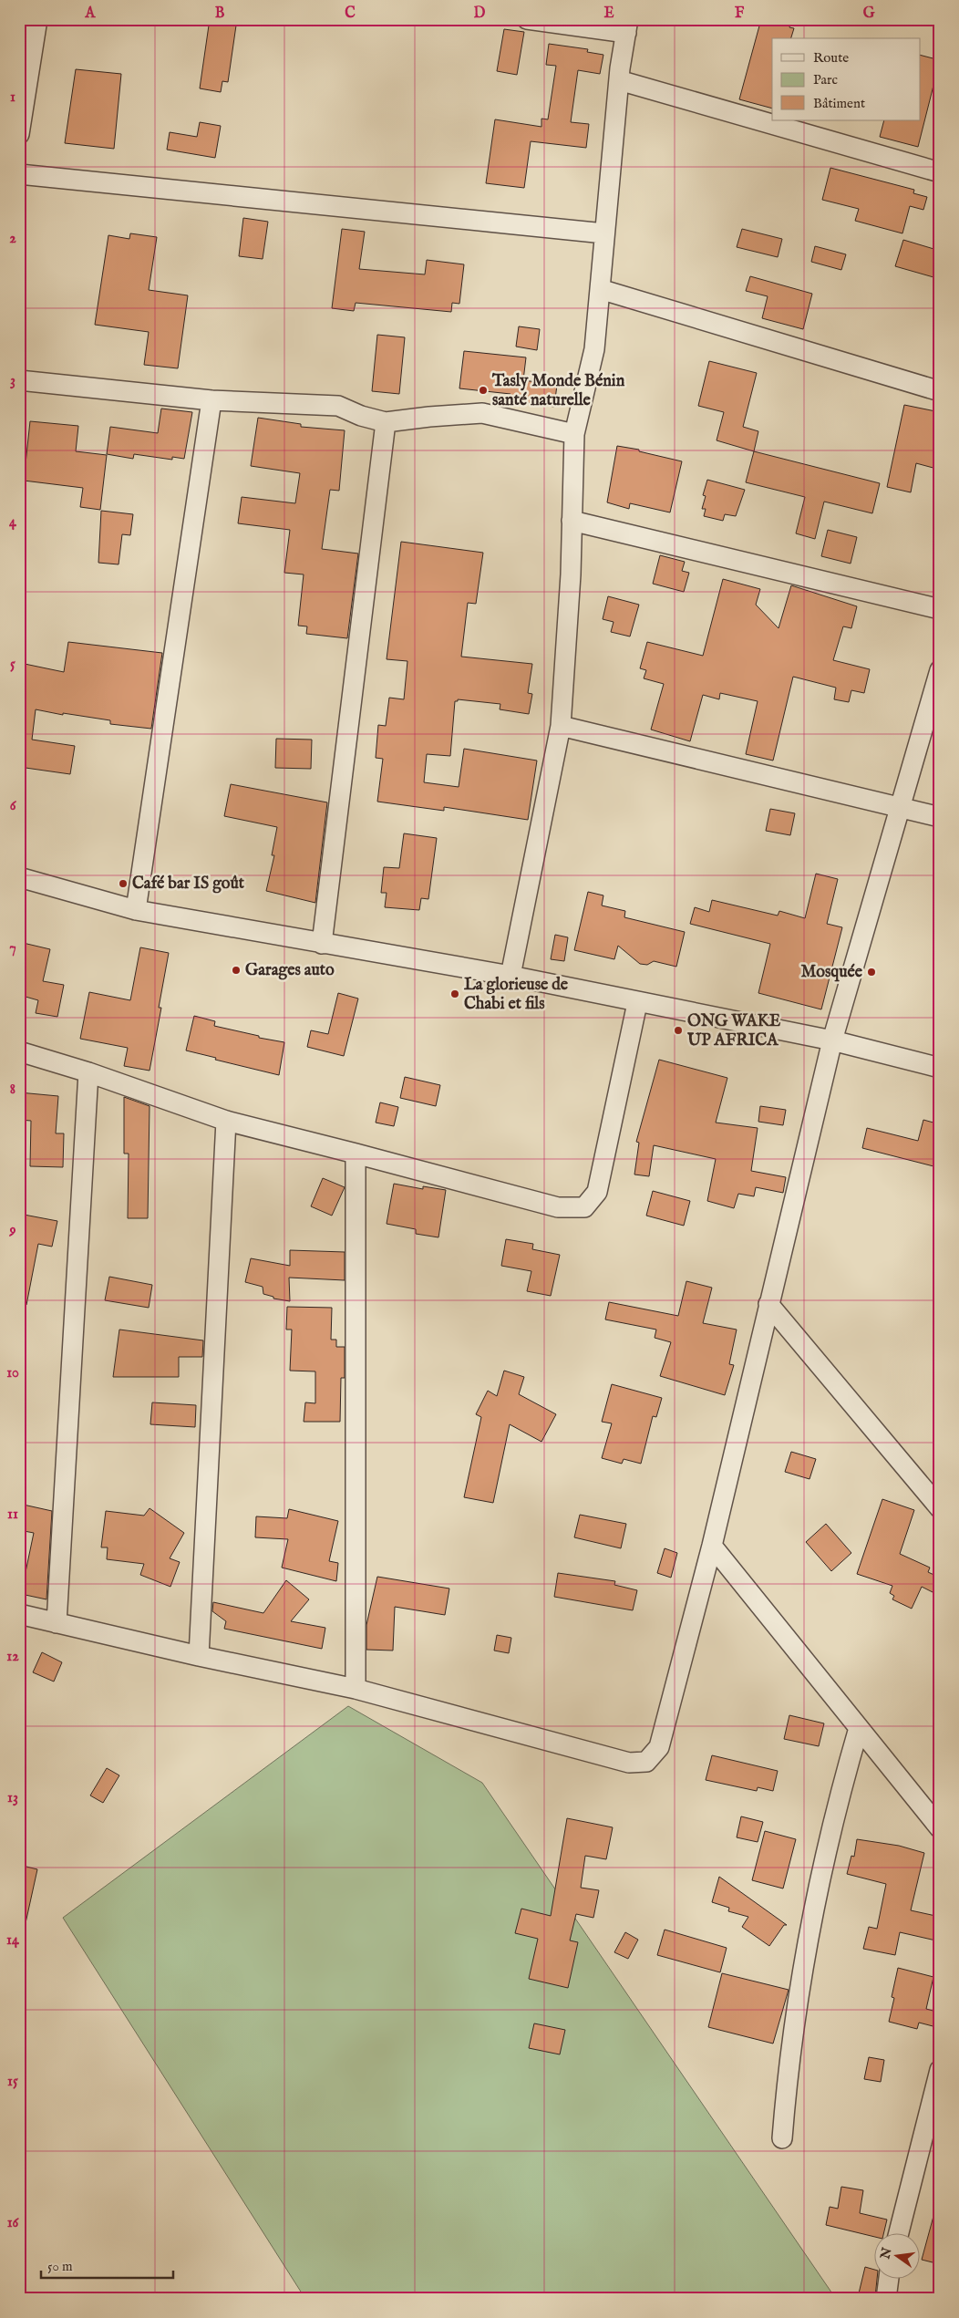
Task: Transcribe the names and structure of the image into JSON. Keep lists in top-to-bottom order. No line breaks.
{"places":["Tasly Monde Bénin santé naturelle","Café bar IS goût","Garages auto","Mosquée","La glorieuse de Chabi et fils","ONG WAKE UP AFRICA"],"legend":["Route","Parc","Bâtiment"],"scale_bar":"50 m","north":"left","grid":{"columns":["A","B","C","D","E","F","G"],"rows":["1","2","3","4","5","6","7","8","9","10","11","12","13","14","15","16"]}}
